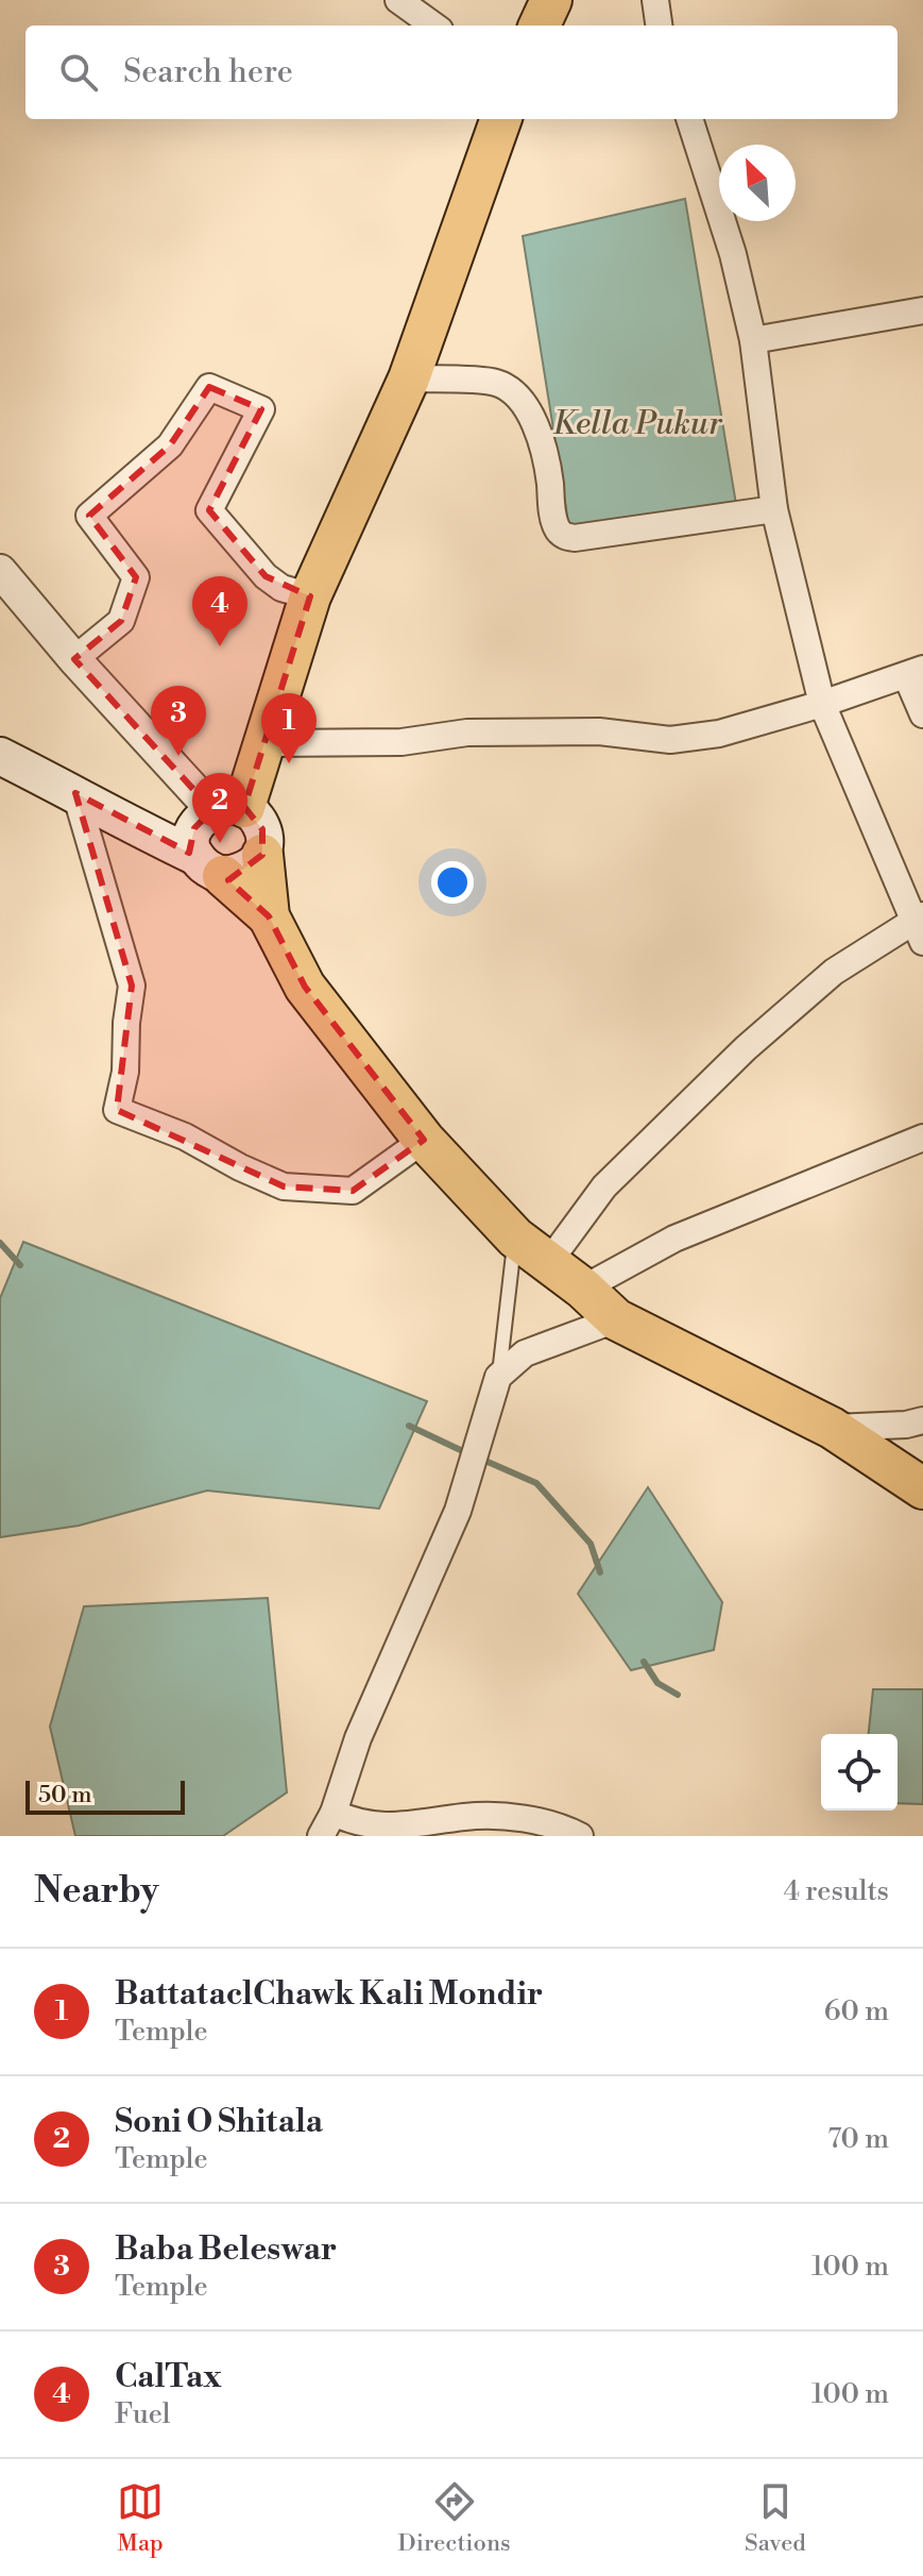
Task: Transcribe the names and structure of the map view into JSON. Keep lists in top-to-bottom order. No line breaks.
{"water":["Kella Pukur"],"scale_bar":"50 m","north":"top left","page":{"search":"Search here","pins":["4","3","1","2"],"scale":"50 m","heading":["Nearby","4 results"],"list":[{"mark":"1","name":"BattataclChawk Kali Mondir","note":"Temple","value":"60 m"},{"mark":"2","name":"Soni O Shitala","note":"Temple","value":"70 m"},{"mark":"3","name":"Baba Beleswar","note":"Temple","value":"100 m"},{"mark":"4","name":"CalTax","note":"Fuel","value":"100 m"}],"nav":["Map","Directions","Saved"]}}
